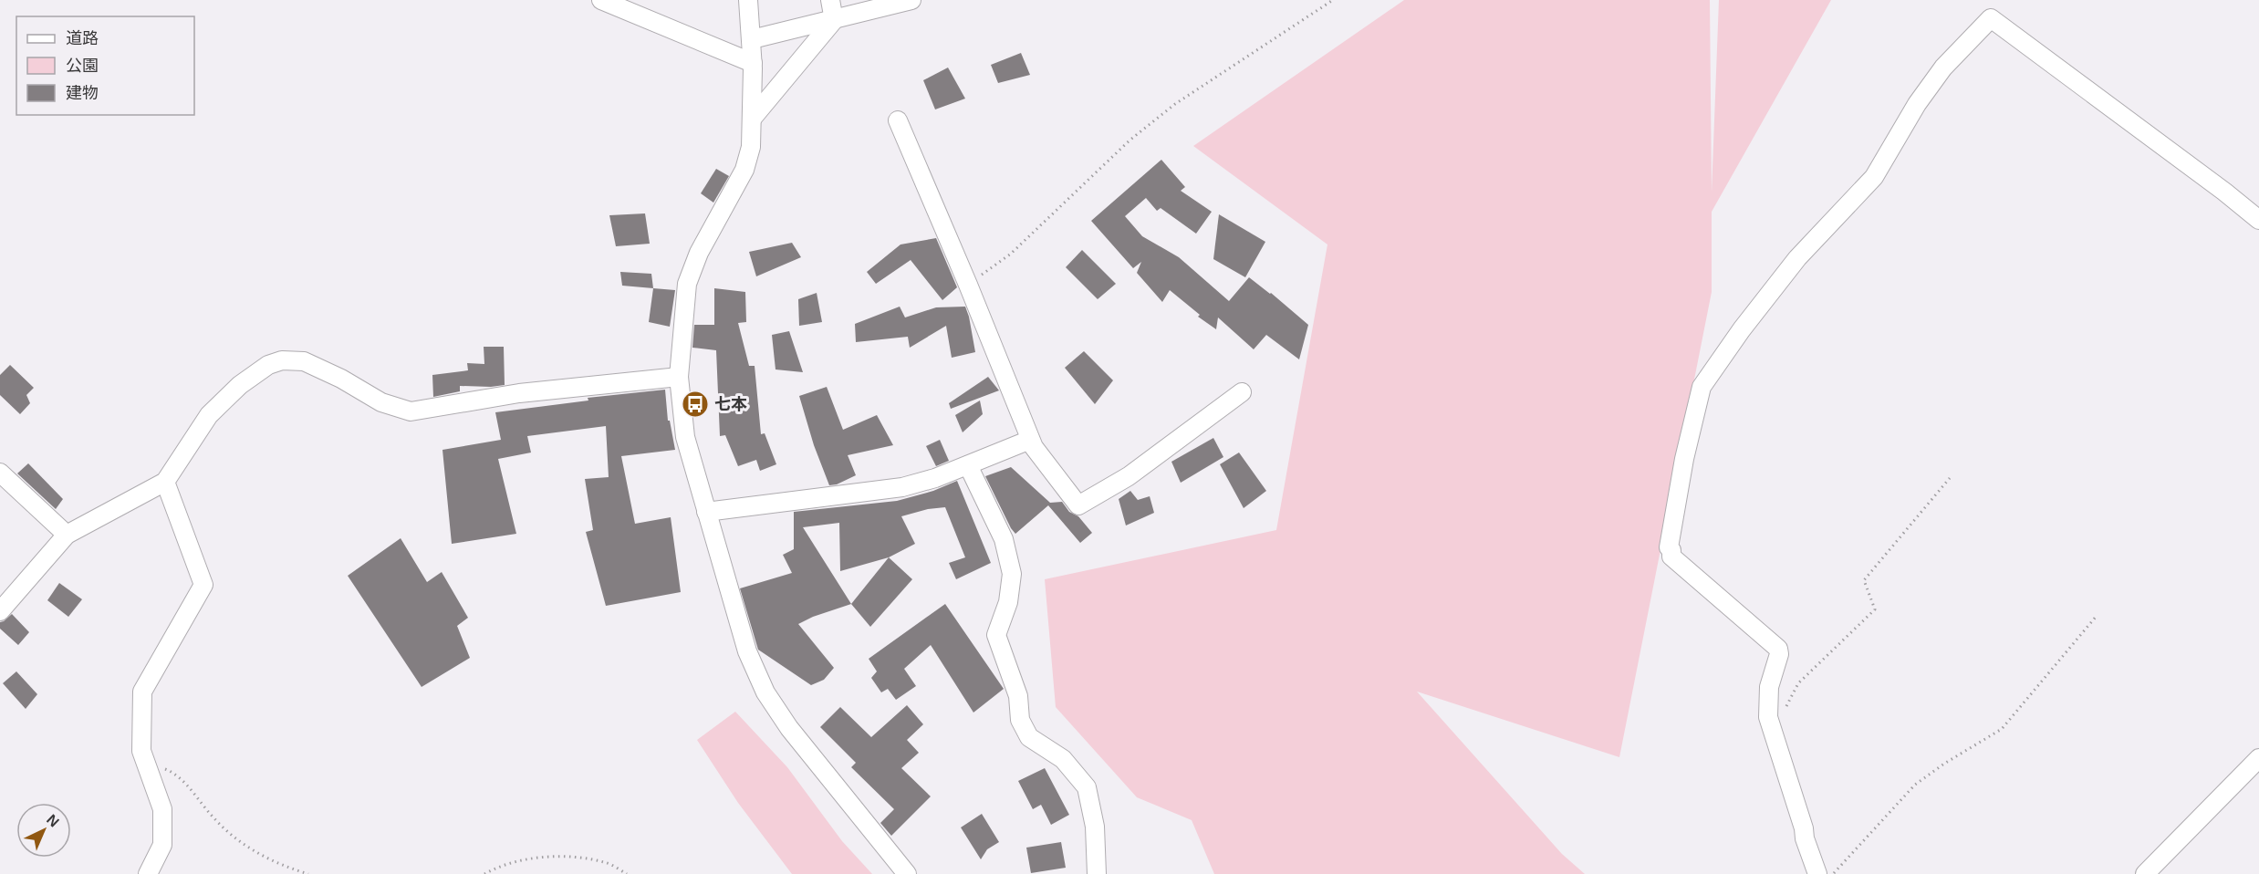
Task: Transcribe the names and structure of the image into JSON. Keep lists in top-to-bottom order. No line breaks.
{"places":{"bus stop":["七本"]},"legend":["道路","公園","建物"],"north":"top right"}
